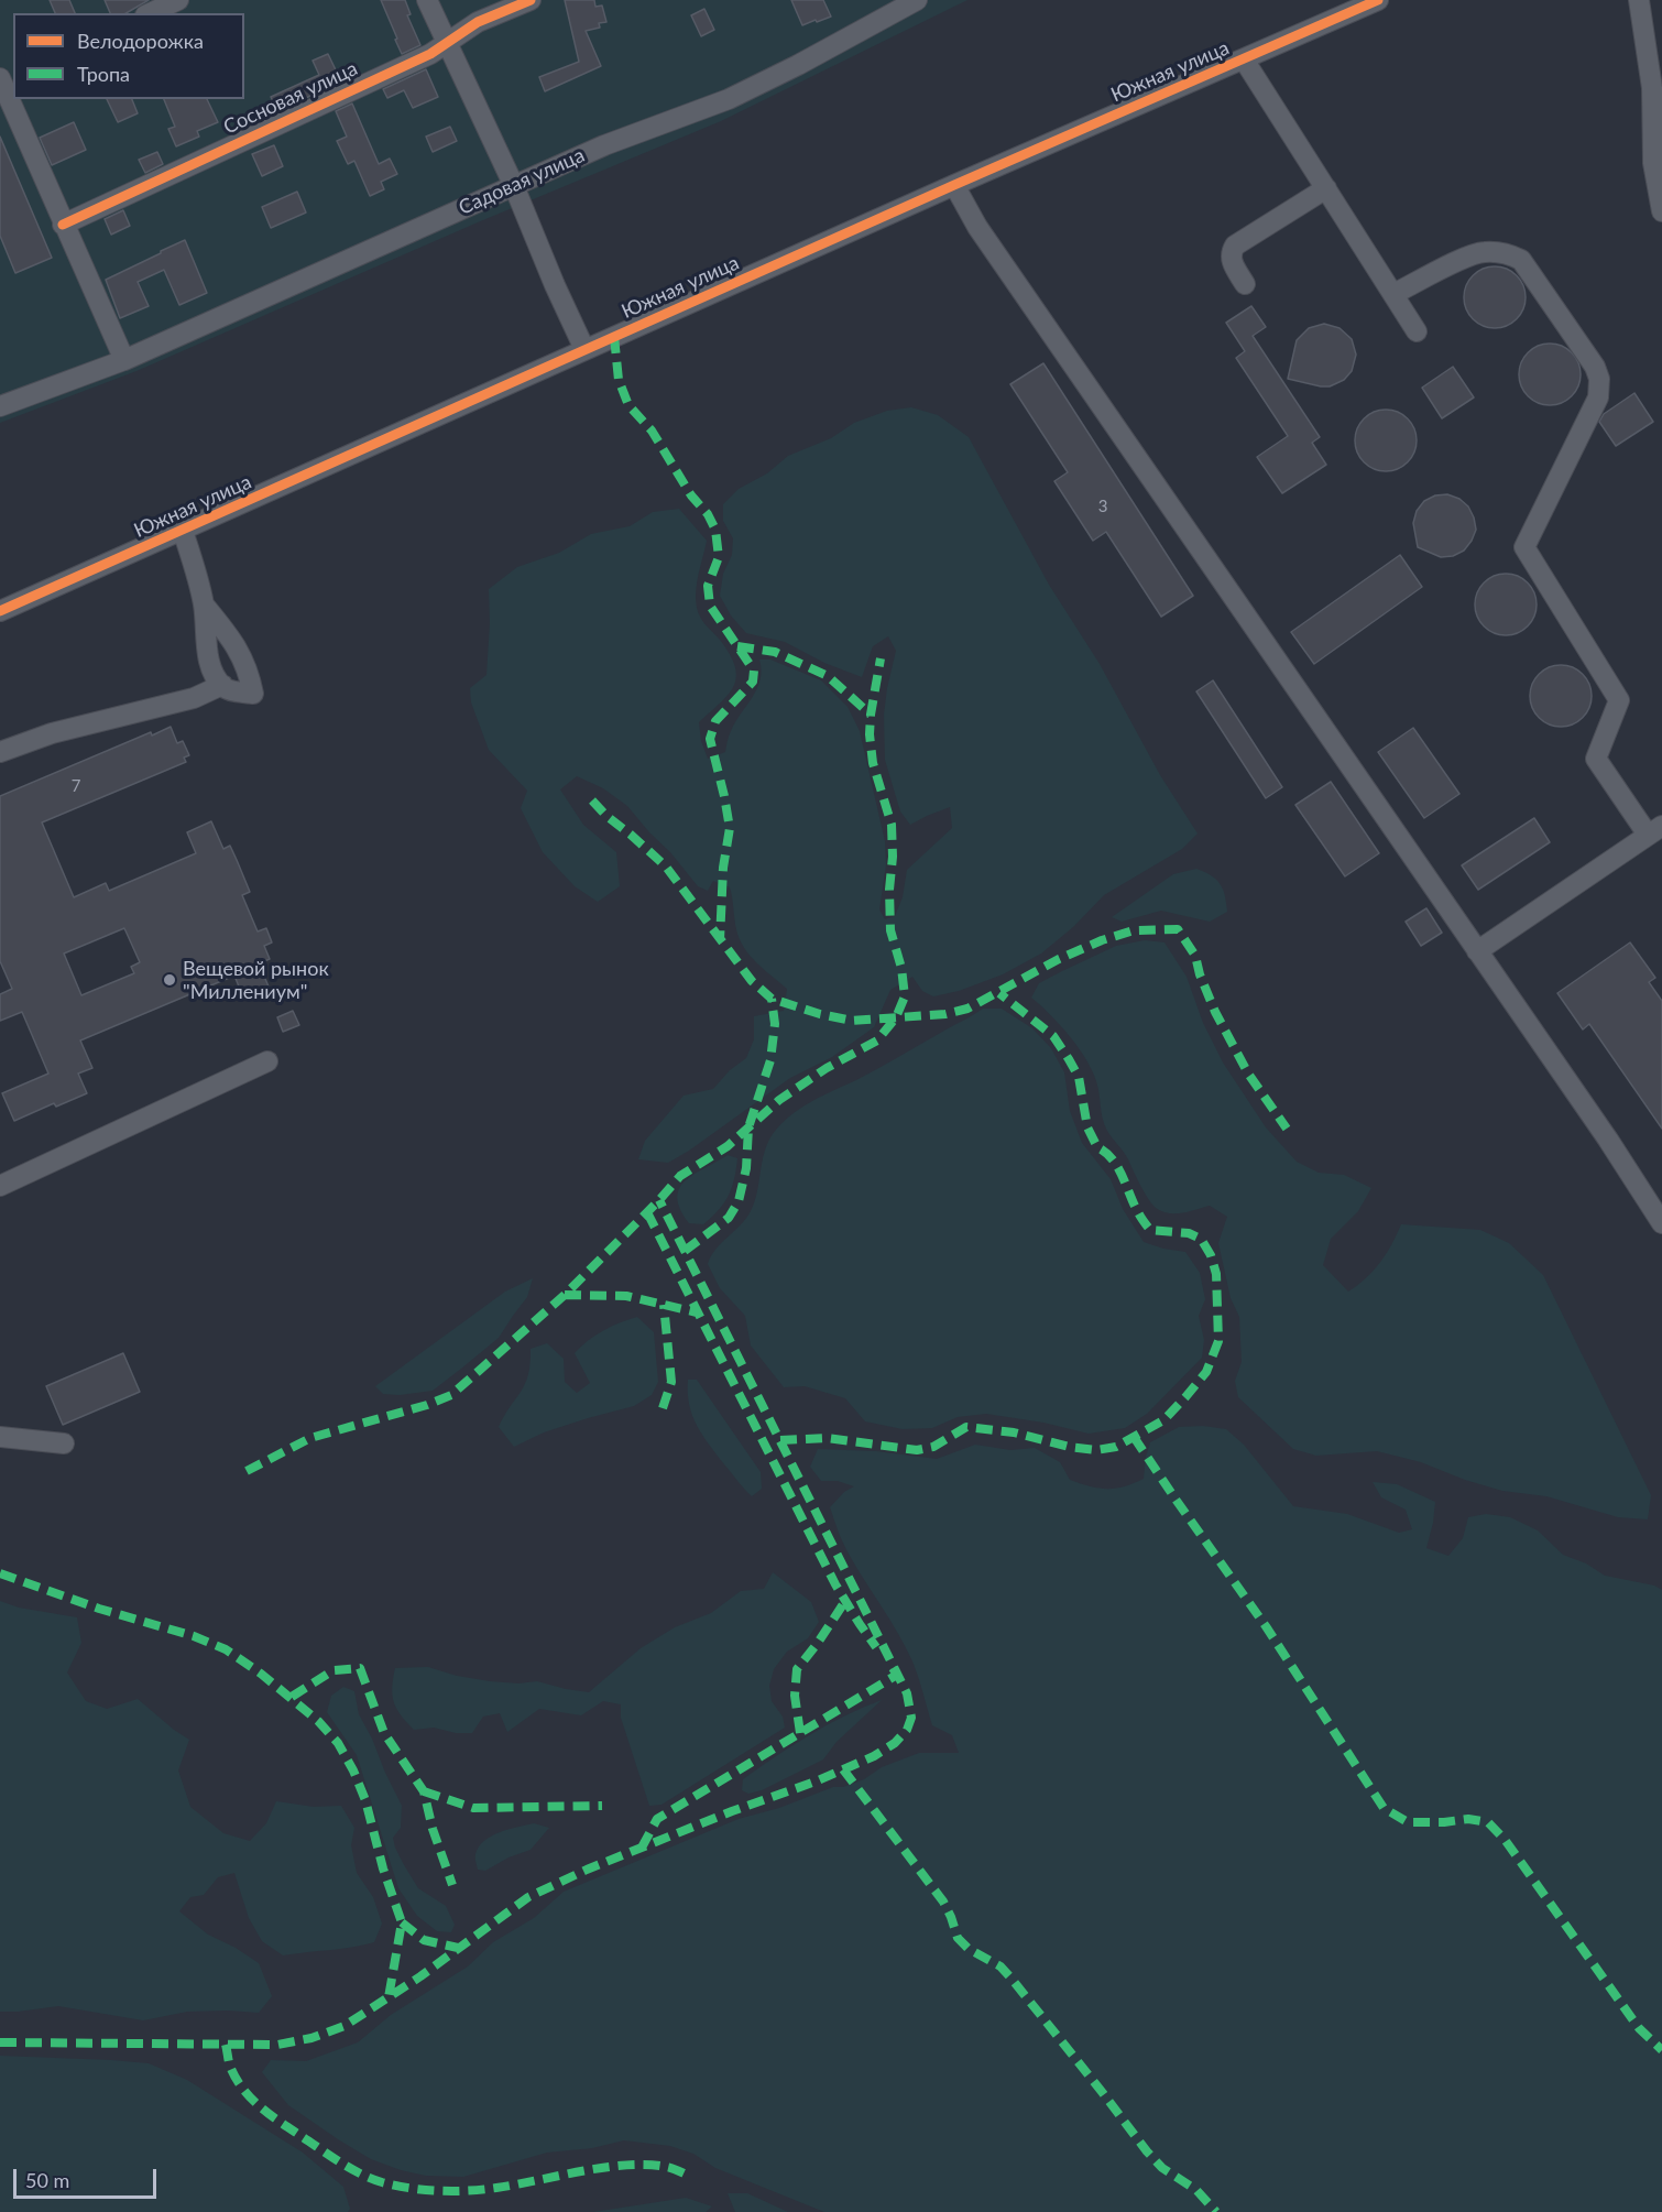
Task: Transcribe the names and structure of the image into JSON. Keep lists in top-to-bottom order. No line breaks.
{"streets":{"street":["Южная улица","Сосновая улица","Садовая улица"]},"places":["Вещевой рынок \"Миллениум\""],"house_numbers":["3","7"],"legend":["Велодорожка","Тропа"],"scale_bar":"50 m"}
